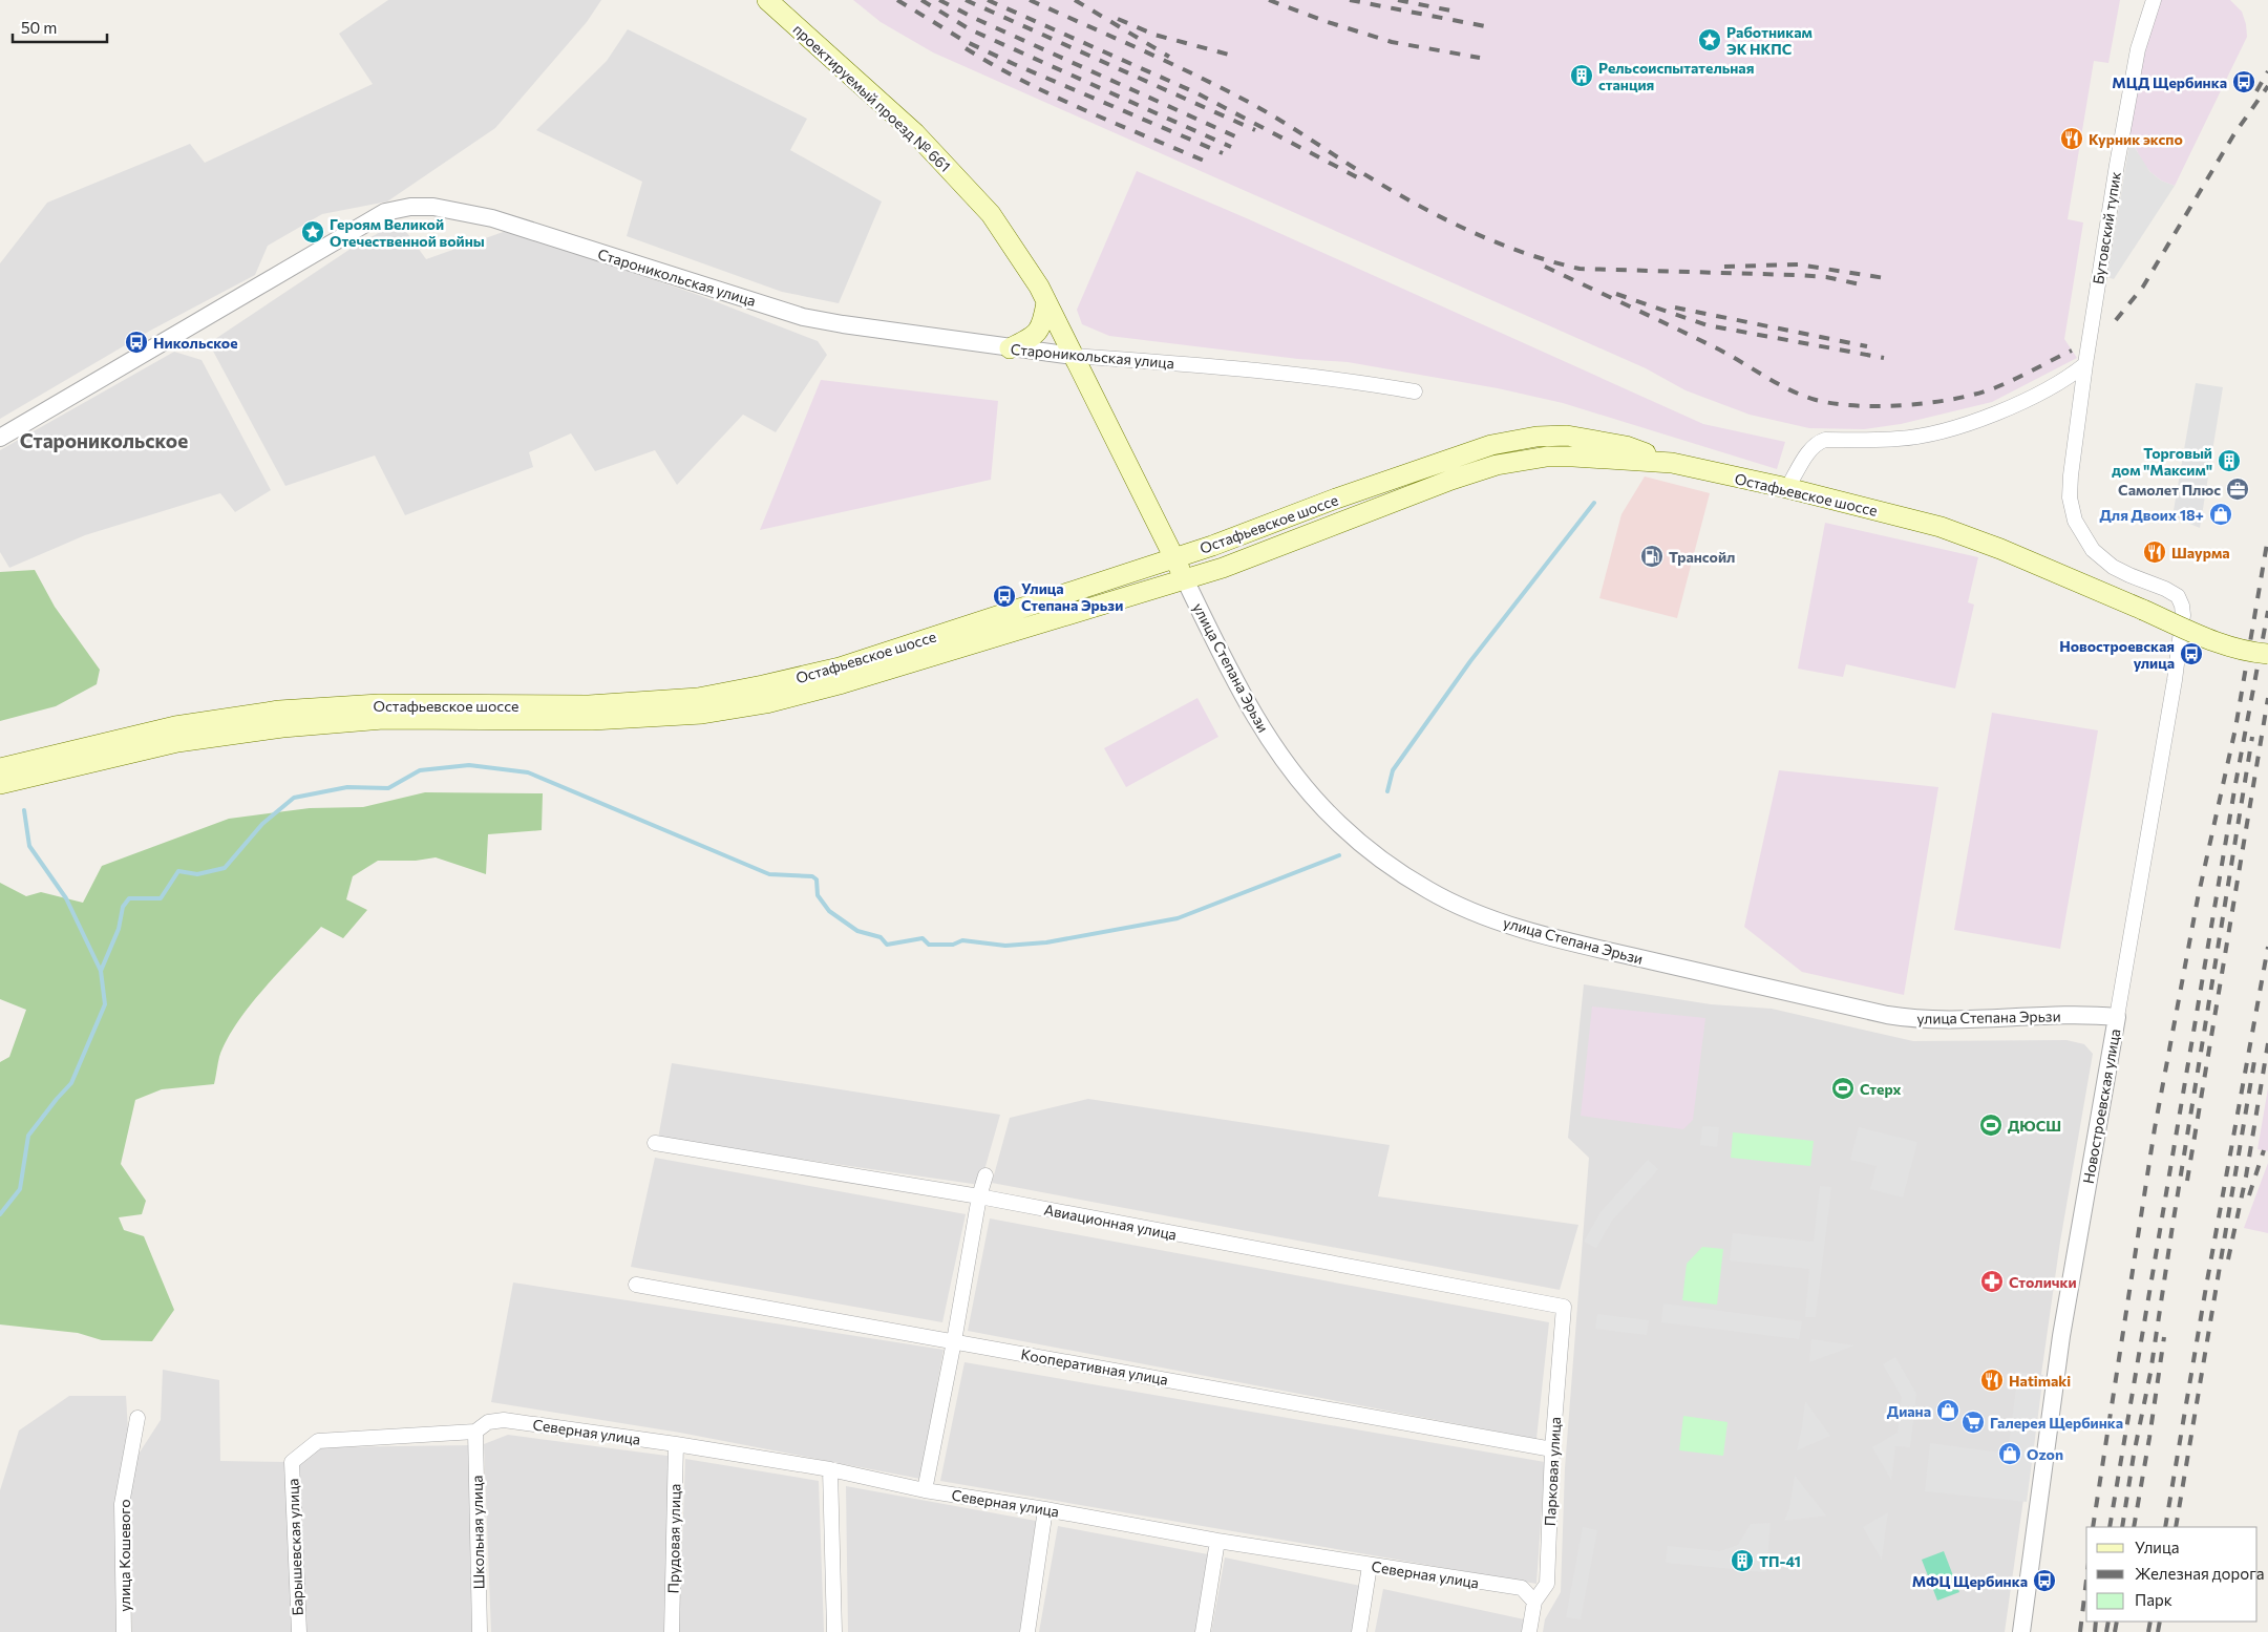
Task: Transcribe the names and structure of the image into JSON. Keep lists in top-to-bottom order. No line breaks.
{"streets":{"main road":["проектируемый проезд № 661","Остафьевское шоссе","улица Степана Эрьзи"],"street":["Бутовский тупик","Староникольская улица","Новостроевская улица","Авиационная улица","Кооперативная улица","Северная улица","Парковая улица","Школьная улица","Прудовая улица","Барышевская улица","улица Кошевого"]},"crossings":[["проектируемый проезд № 661","Староникольская улица"],["проектируемый проезд № 661","улица Степана Эрьзи"],["Бутовский тупик","Новостроевская улица"],["Староникольская улица","улица Степана Эрьзи"],["Остафьевское шоссе","улица Степана Эрьзи"],["улица Степана Эрьзи","Новостроевская улица"],["Авиационная улица","Парковая улица"],["Кооперативная улица","Парковая улица"],["Северная улица","Парковая улица"],["Северная улица","Школьная улица"],["Северная улица","Прудовая улица"],["Северная улица","Барышевская улица"],["Школьная улица","Барышевская улица"]],"districts":["Староникольское"],"places":{"place":["Работникам ЭК НКПС","Героям Великой Отечественной войны"],"building":["Рельсоиспытательная станция","Торговый дом \"Максим\"","ТП-41"],"bus stop":["МЦД Щербинка","Никольское","Улица Степана Эрьзи","Новостроевская улица","МФЦ Щербинка"],"restaurant":["Курник экспо","Шаурма","Hatimaki"],"office":["Самолет Плюс"],"shop":["Для Двоих 18+","Диана","Ozon"],"fuel station":["Трансойл"],"sports":["Стерх","ДЮСШ"],"pharmacy":["Столички"],"supermarket":["Галерея Щербинка"]},"legend":["Улица","Железная дорога","Парк"],"scale_bar":"50 m"}
